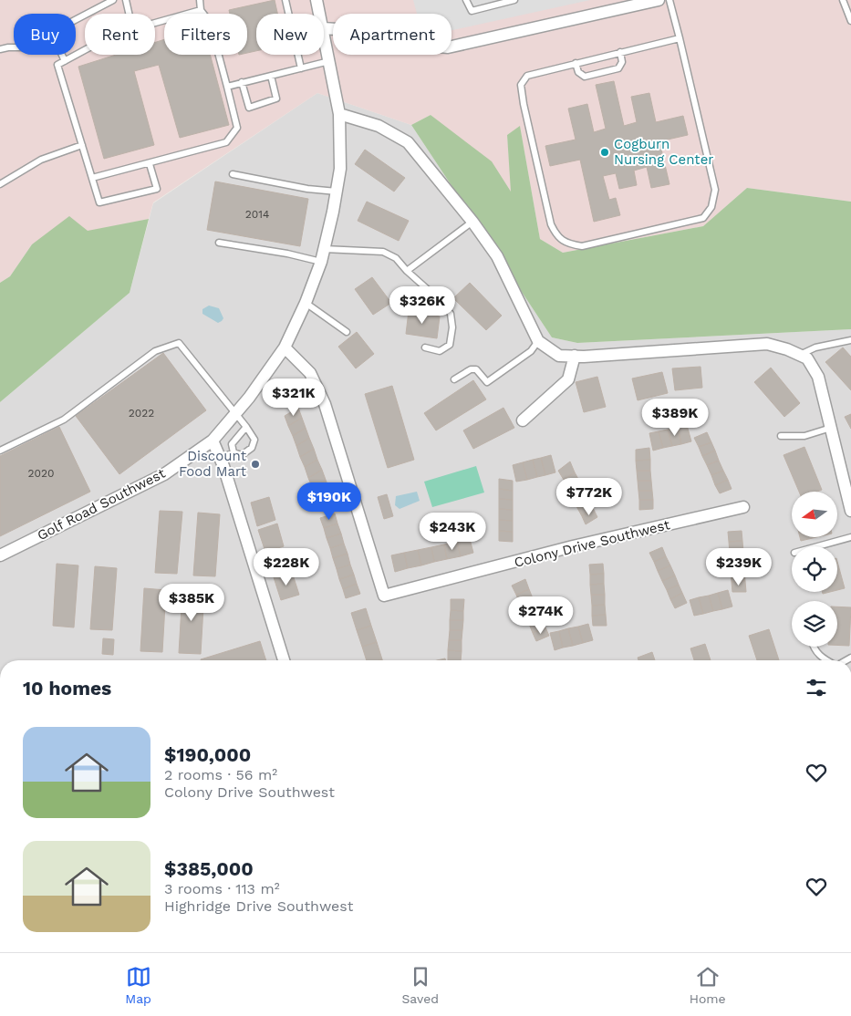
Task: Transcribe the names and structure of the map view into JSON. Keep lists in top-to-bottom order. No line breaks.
{"streets":{"street":["Golf Road Southwest","Colony Drive Southwest"]},"crossings":[["Golf Road Southwest","Colony Drive Southwest"]],"places":["Cogburn Nursing Center","Discount Food Mart"],"house_numbers":["2014","2022","2020"],"north":"left","page":{"chip":["Buy","Rent","Filters","New","Apartment"],"price":["$326K","$321K","$389K","$772K","$190K","$243K","$228K","$239K","$385K","$274K"],"heading":"10 homes","list":[{"name":"$190,000","note":"2 rooms · 56 m² · Colony Drive Southwest"},{"name":"$385,000","note":"3 rooms · 113 m² · Highridge Drive Southwest"}],"tabs":["Map","Saved","Home"]}}
